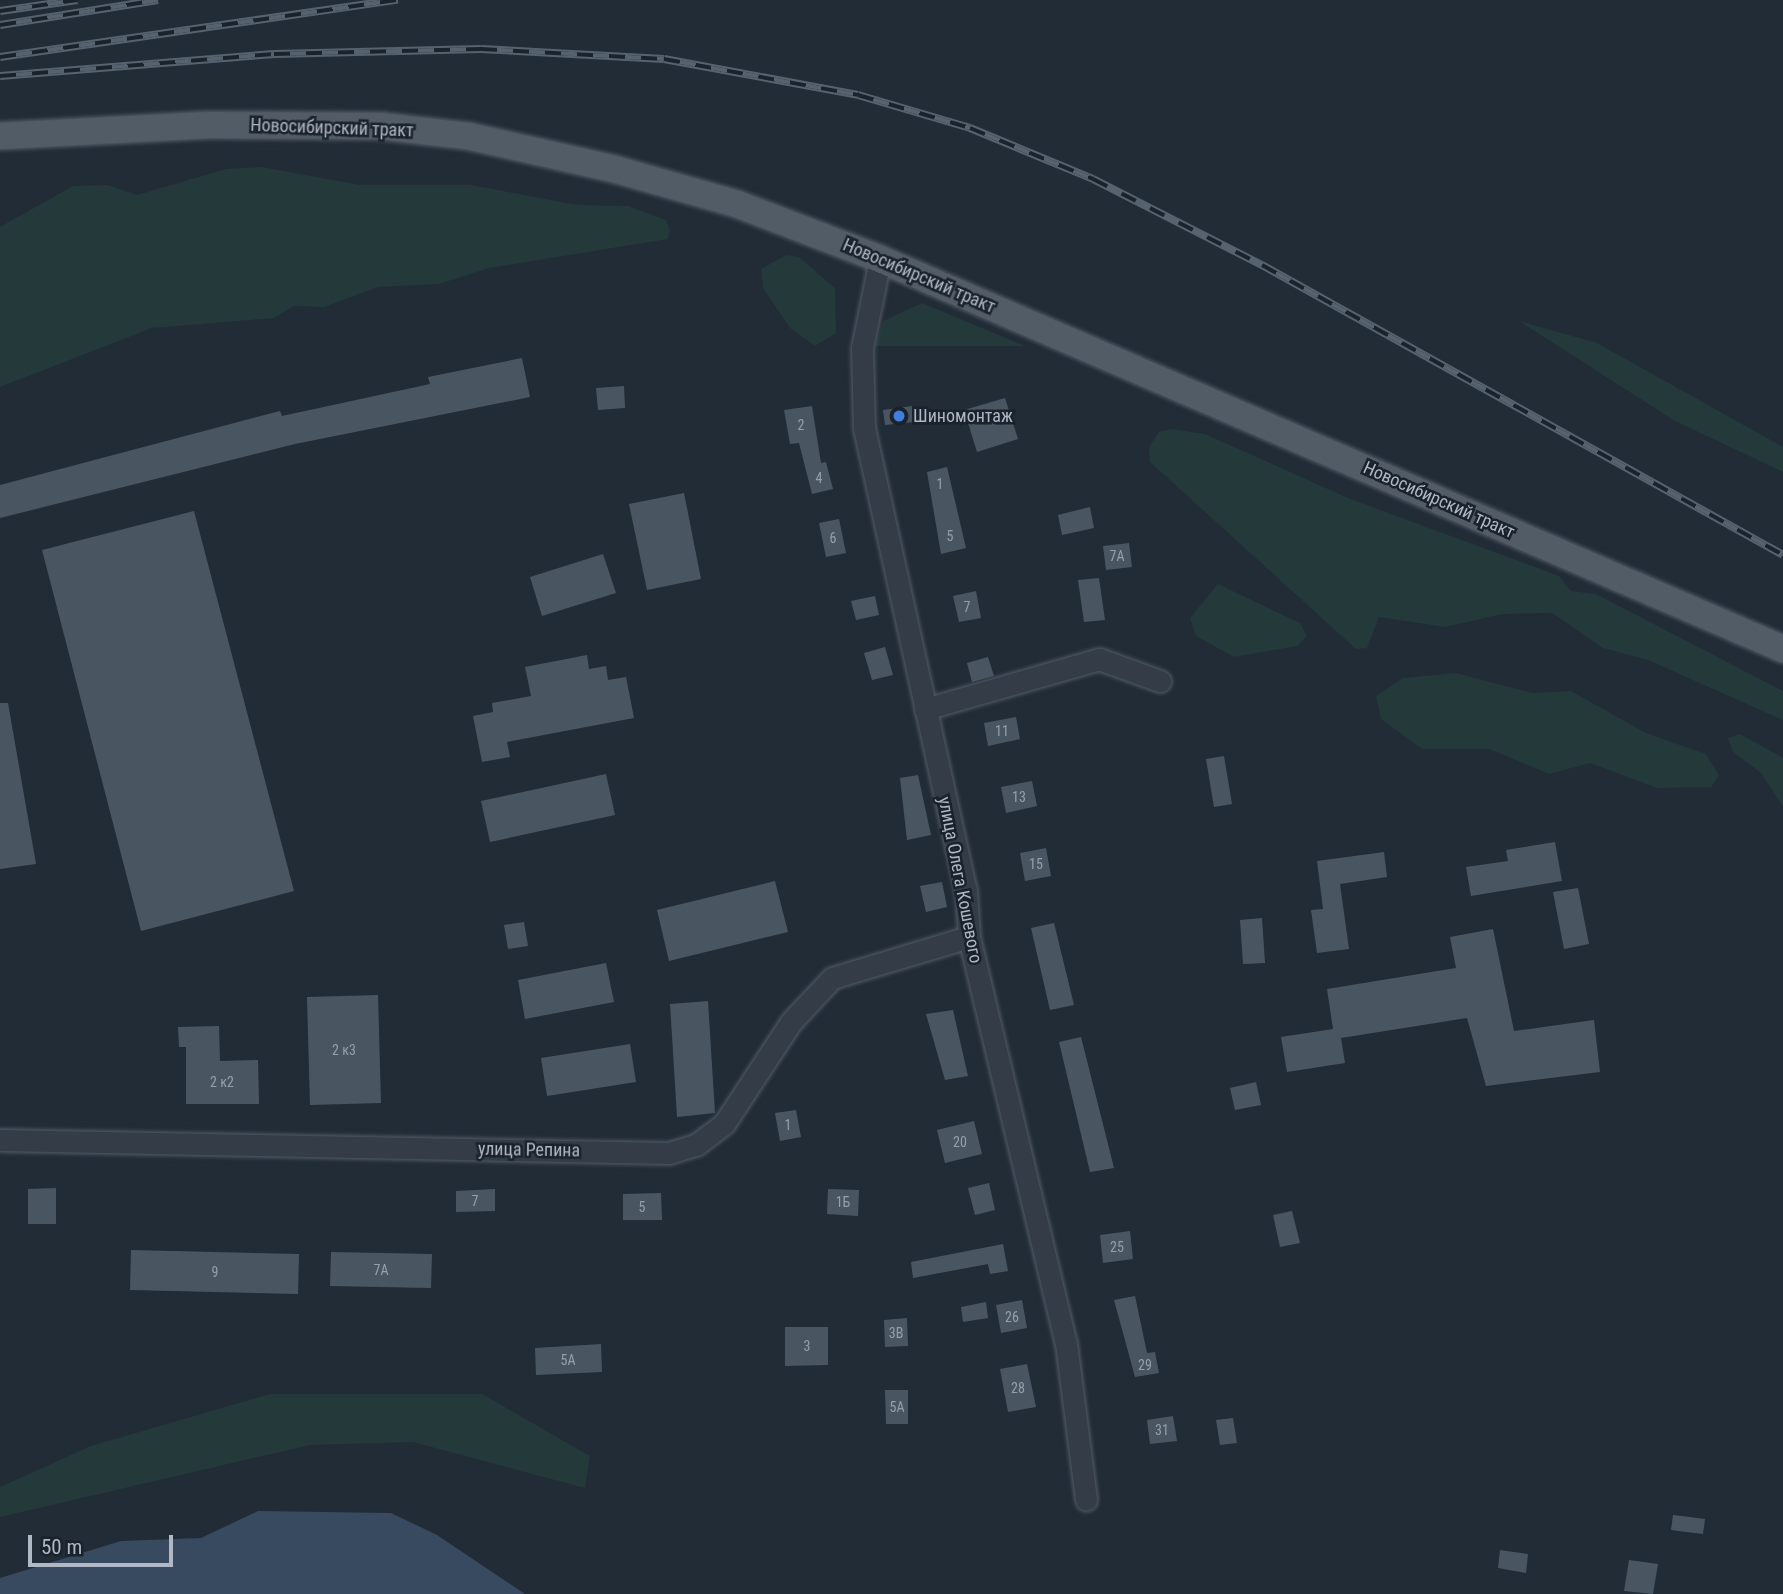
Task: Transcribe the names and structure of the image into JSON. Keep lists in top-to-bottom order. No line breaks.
{"streets":{"main road":["Новосибирский тракт"],"street":["улица Олега Кошевого","улица Репина"]},"crossings":[["Новосибирский тракт","улица Олега Кошевого"],["улица Олега Кошевого","улица Репина"]],"places":["Шиномонтаж"],"house_numbers":["2","4","1","5","6","7А","7","11","13","15","2 к3","2 к2","1","20","7","1Б","5","25","7А","9","26","3В","3","5А","29","28","5А","31"],"scale_bar":"50 m"}
